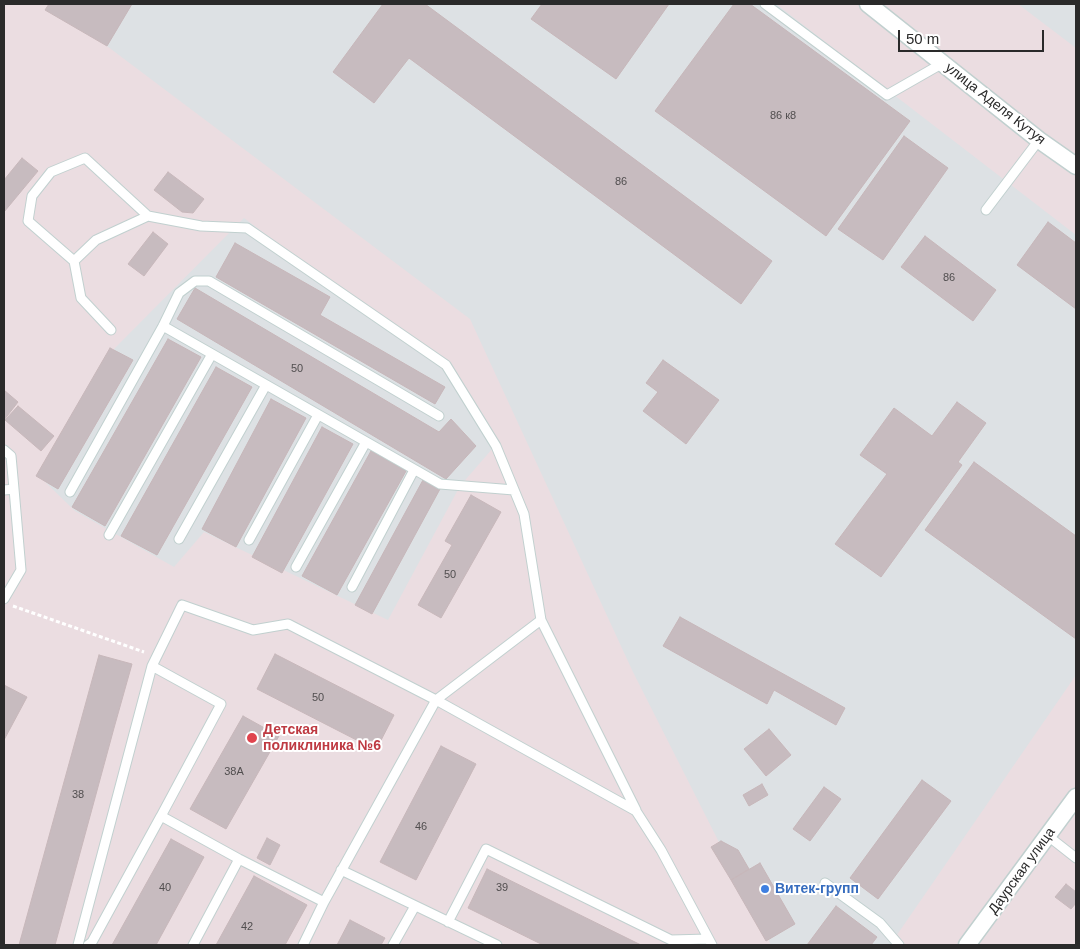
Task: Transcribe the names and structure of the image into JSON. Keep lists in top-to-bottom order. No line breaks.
{"streets":{"street":["улица Аделя Кутуя","Даурская улица"]},"places":["Детская поликлиника №6","Витек-групп"],"house_numbers":["86 к8","86","86","50","50","50","38А","38","46","40","39","42"],"scale_bar":"50 m"}
